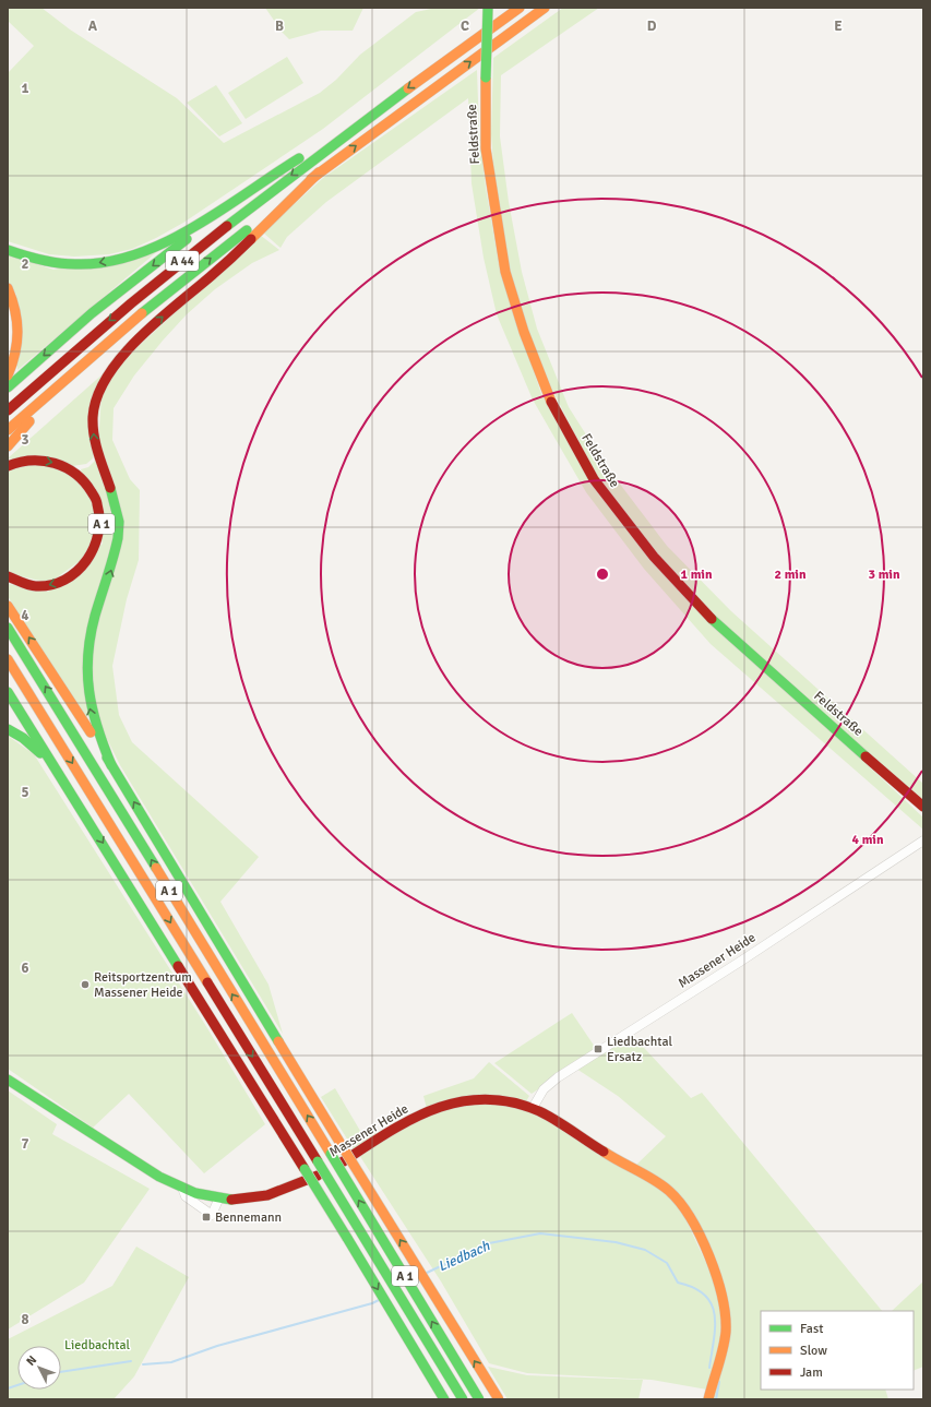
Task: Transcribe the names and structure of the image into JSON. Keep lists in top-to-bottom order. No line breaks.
{"streets":{"main road":["Feldstraße","A 44","A 1","Massener Heide"]},"water":["Liedbach"],"parks":["Liedbachtal"],"places":{"other":["Reitsportzentrum Massener Heide"],"transit":["Liedbachtal Ersatz","Bennemann"]},"legend":["Fast","Slow","Jam"],"north":"top left","grid":{"columns":["A","B","C","D","E"],"rows":["1","2","3","4","5","6","7","8"]},"rings":["1 min","2 min","3 min","4 min"]}
